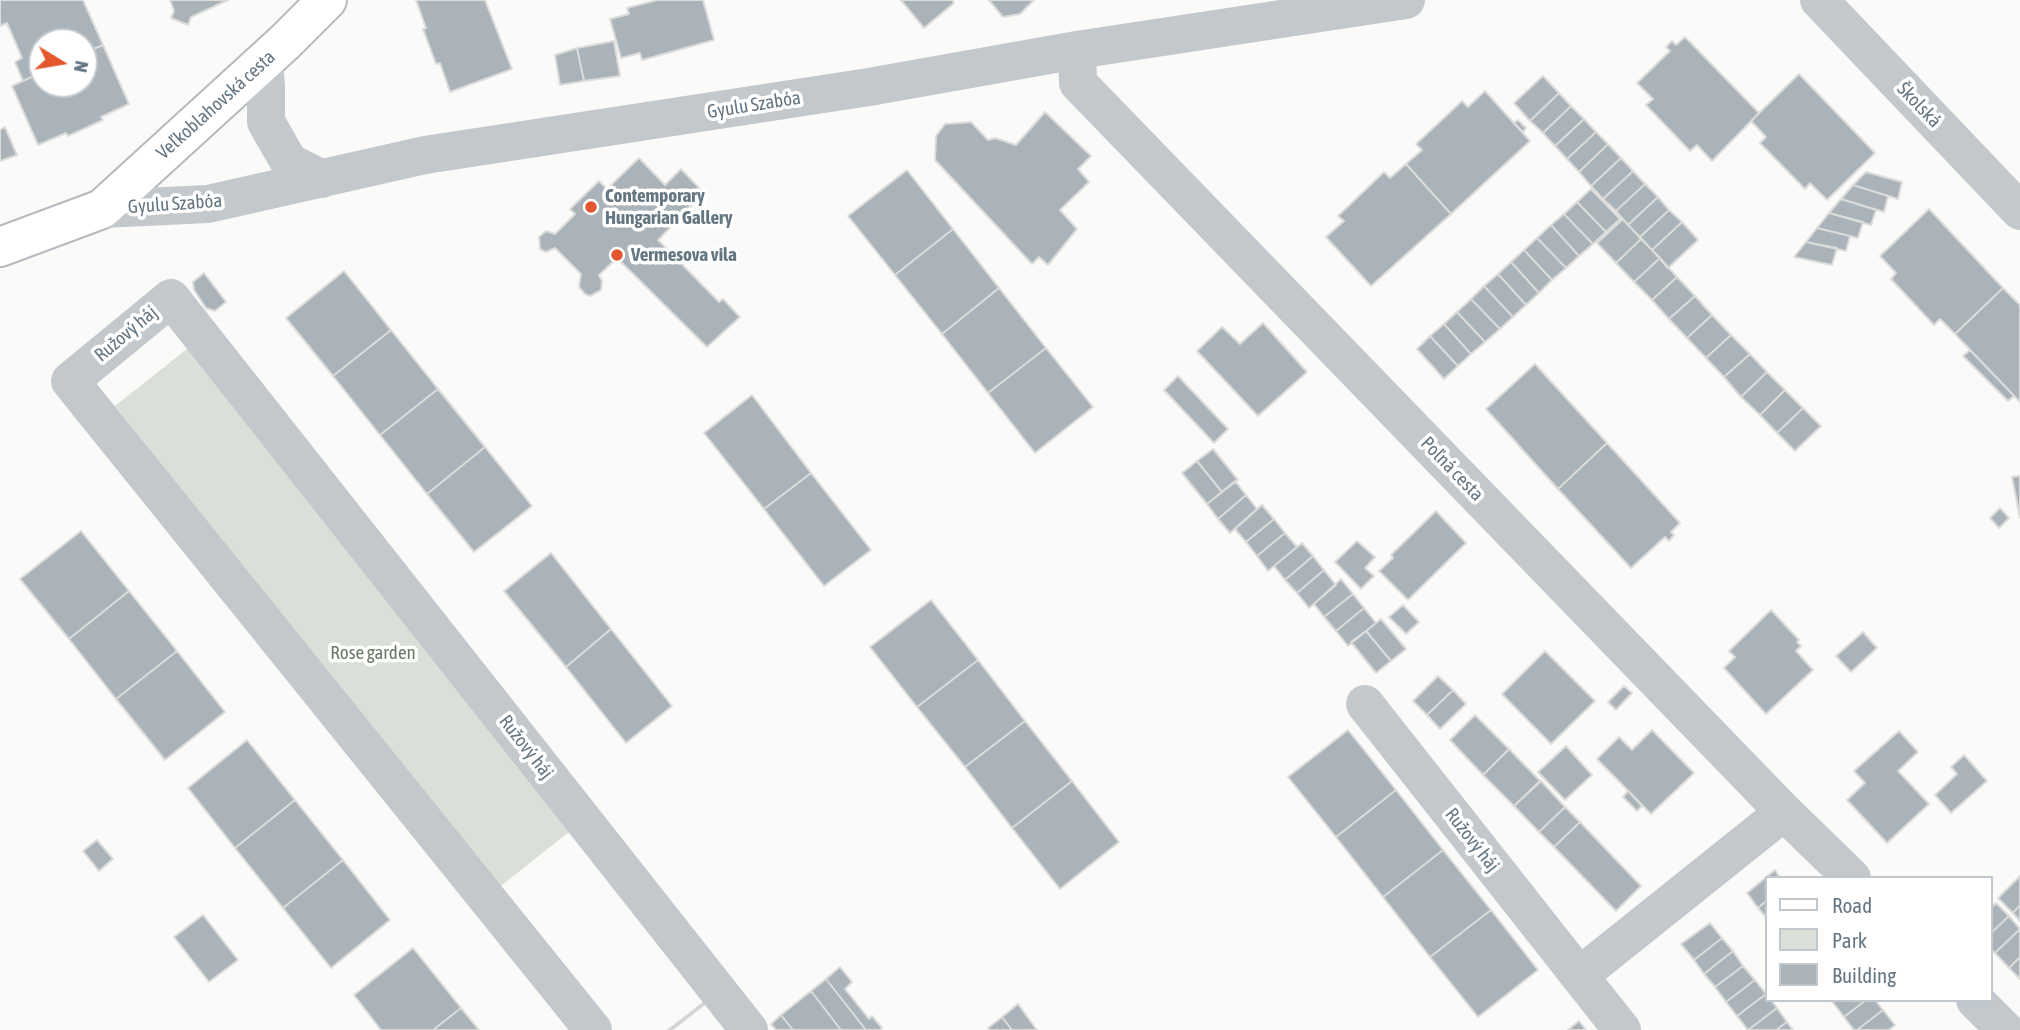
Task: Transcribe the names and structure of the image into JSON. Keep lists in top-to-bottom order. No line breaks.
{"streets":{"main road":["Veľkoblahovská cesta"],"street":["Gyulu Szabóa","Školská","Ružový háj","Poľná cesta"]},"crossings":[["Veľkoblahovská cesta","Gyulu Szabóa"],["Gyulu Szabóa","Poľná cesta"]],"parks":["Rose garden"],"places":["Contemporary Hungarian Gallery","Vermesova vila"],"legend":["Road","Park","Building"],"north":"right"}
